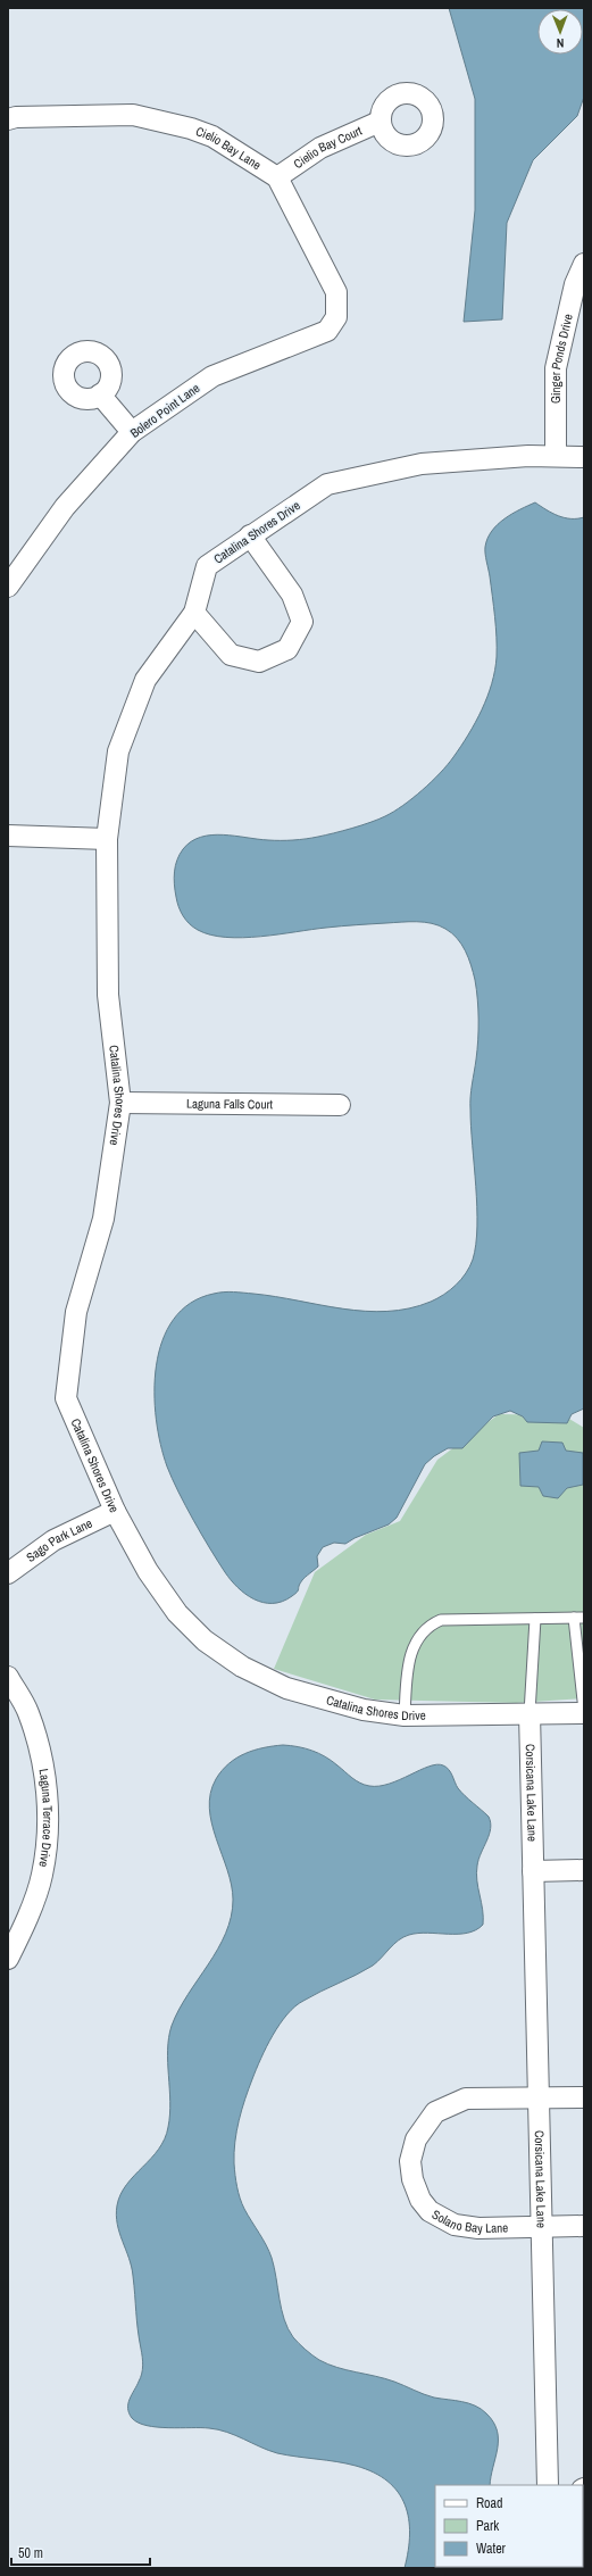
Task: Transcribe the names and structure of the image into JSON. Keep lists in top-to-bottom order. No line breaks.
{"streets":{"street":["Cielio Bay Court","Cielio Bay Lane","Ginger Ponds Drive","Bolero Point Lane","Catalina Shores Drive","Laguna Falls Court","Sago Park Lane","Corsicana Lake Lane","Laguna Terrace Drive","Solano Bay Lane"]},"crossings":[["Cielio Bay Court","Cielio Bay Lane"],["Cielio Bay Court","Bolero Point Lane"],["Cielio Bay Lane","Bolero Point Lane"],["Ginger Ponds Drive","Catalina Shores Drive"],["Catalina Shores Drive","Laguna Falls Court"],["Catalina Shores Drive","Sago Park Lane"],["Catalina Shores Drive","Corsicana Lake Lane"],["Corsicana Lake Lane","Solano Bay Lane"]],"legend":["Road","Park","Water"],"scale_bar":"50 m","north":"bottom"}
